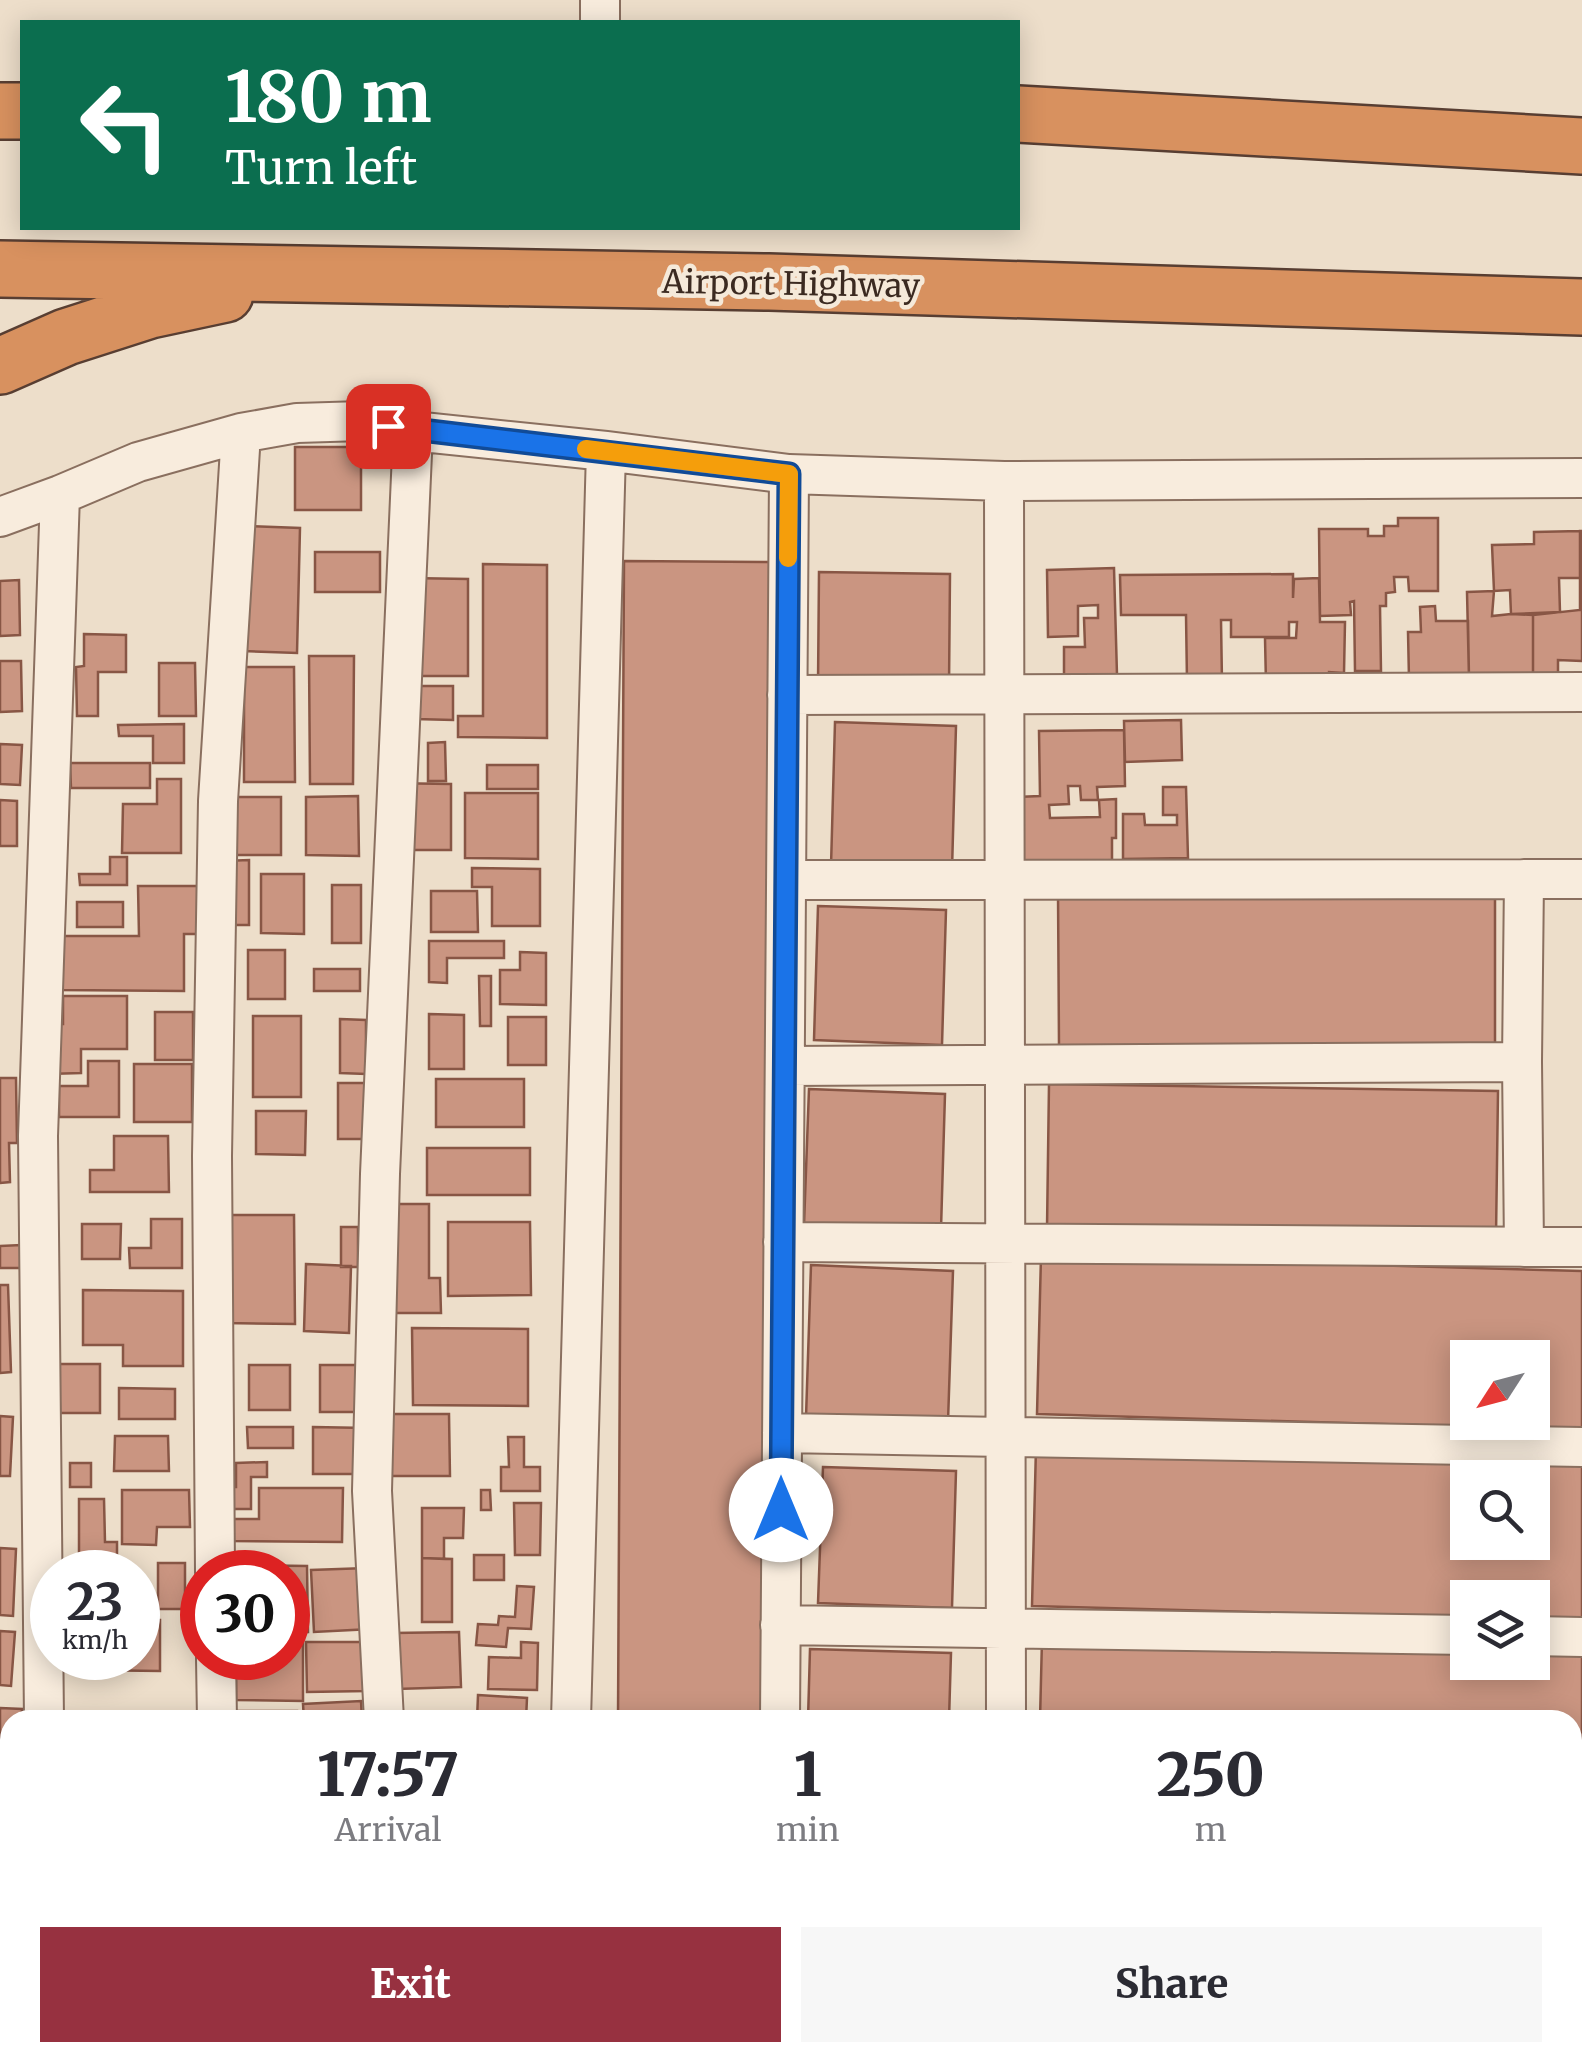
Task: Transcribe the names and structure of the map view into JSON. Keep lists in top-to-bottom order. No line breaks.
{"streets":{"highway":["Airport Highway"]},"north":"bottom left","page":{"turn":["180 m","Turn left"],"speed":"23 km/h","limit":"30","eta":["17:57","Arrival","1","min","250","m"],"buttons":["Exit","Share"]}}
